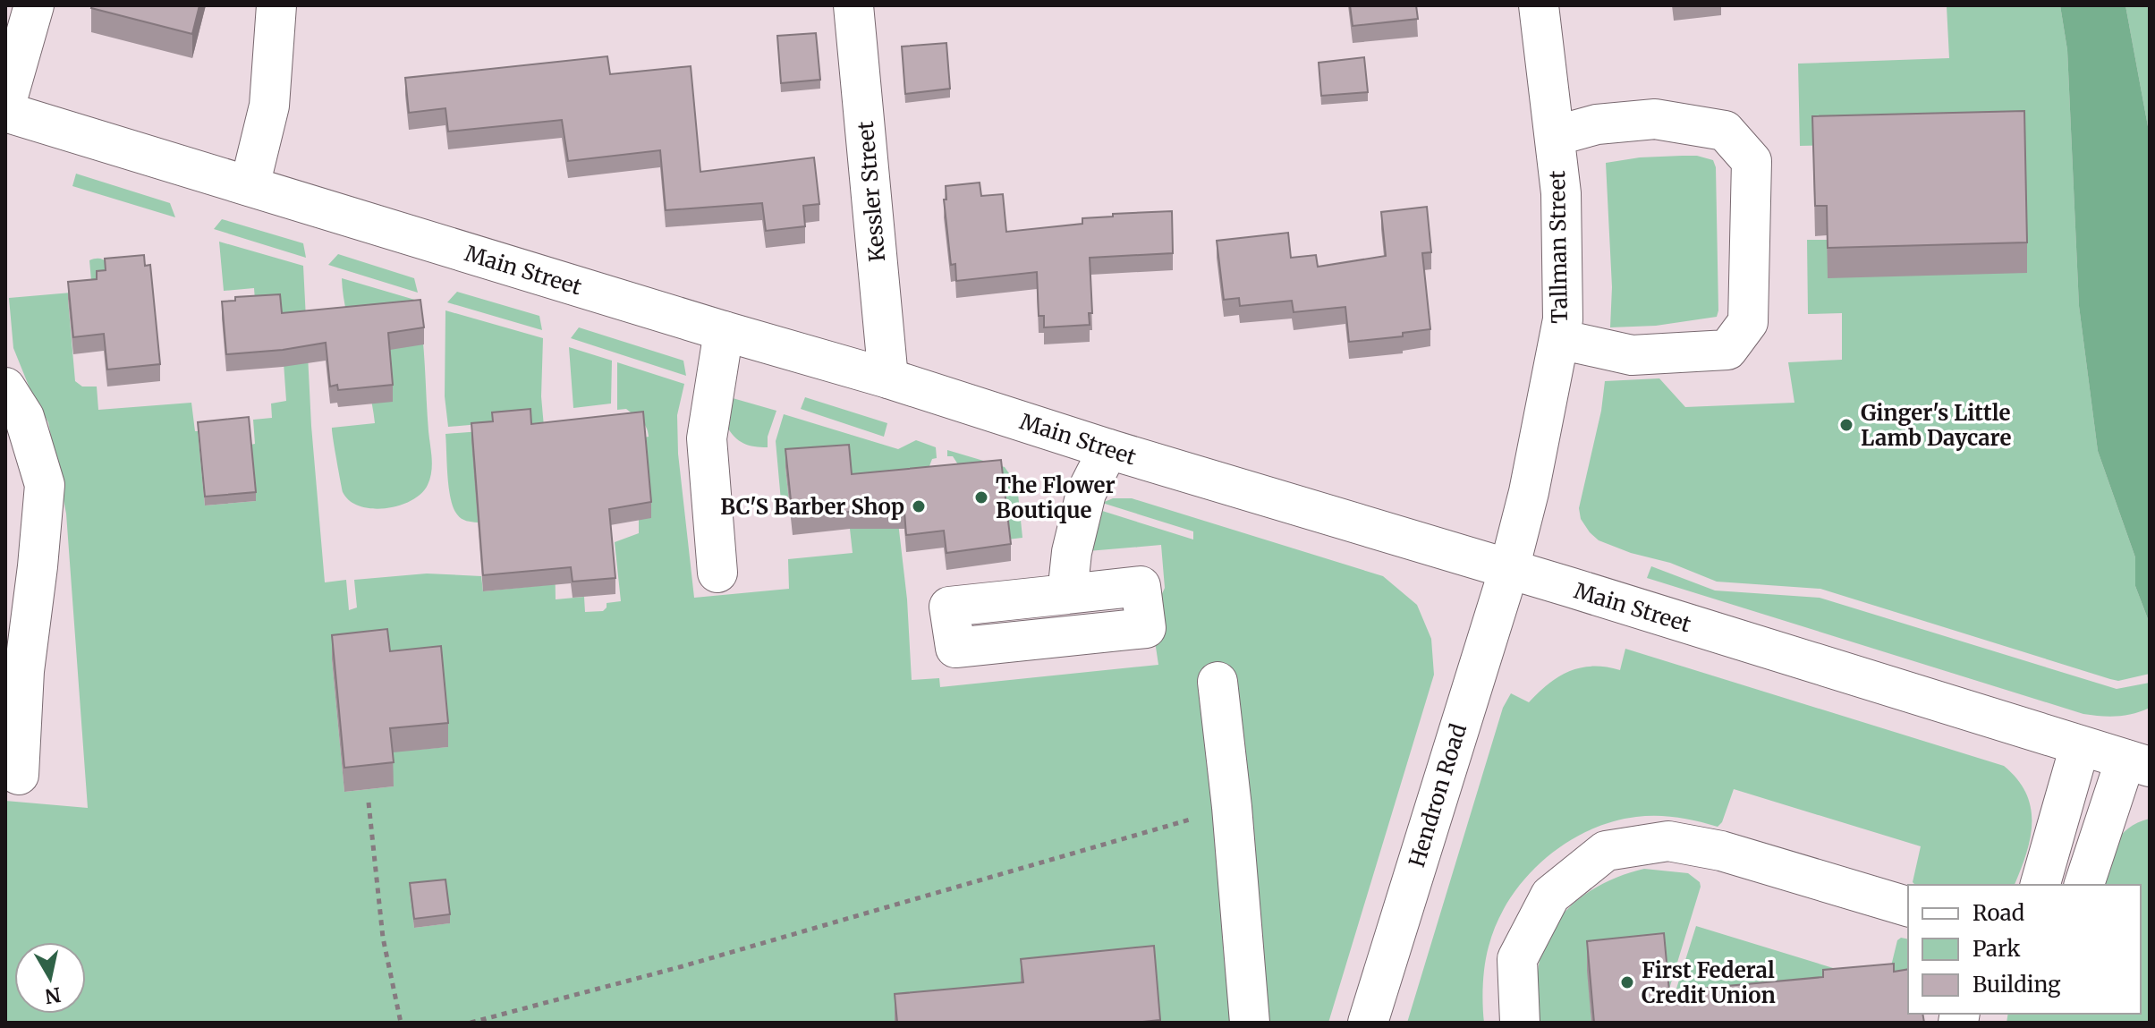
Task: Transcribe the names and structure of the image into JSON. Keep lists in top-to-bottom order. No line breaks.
{"streets":{"main road":["Kessler Street","Tallman Street","Main Street","Hendron Road"]},"crossings":[["Kessler Street","Main Street"],["Tallman Street","Main Street"],["Tallman Street","Hendron Road"],["Main Street","Hendron Road"]],"places":["Ginger's Little Lamb Daycare","The Flower Boutique","BC'S Barber Shop","First Federal Credit Union"],"legend":["Road","Park","Building"],"north":"bottom"}
